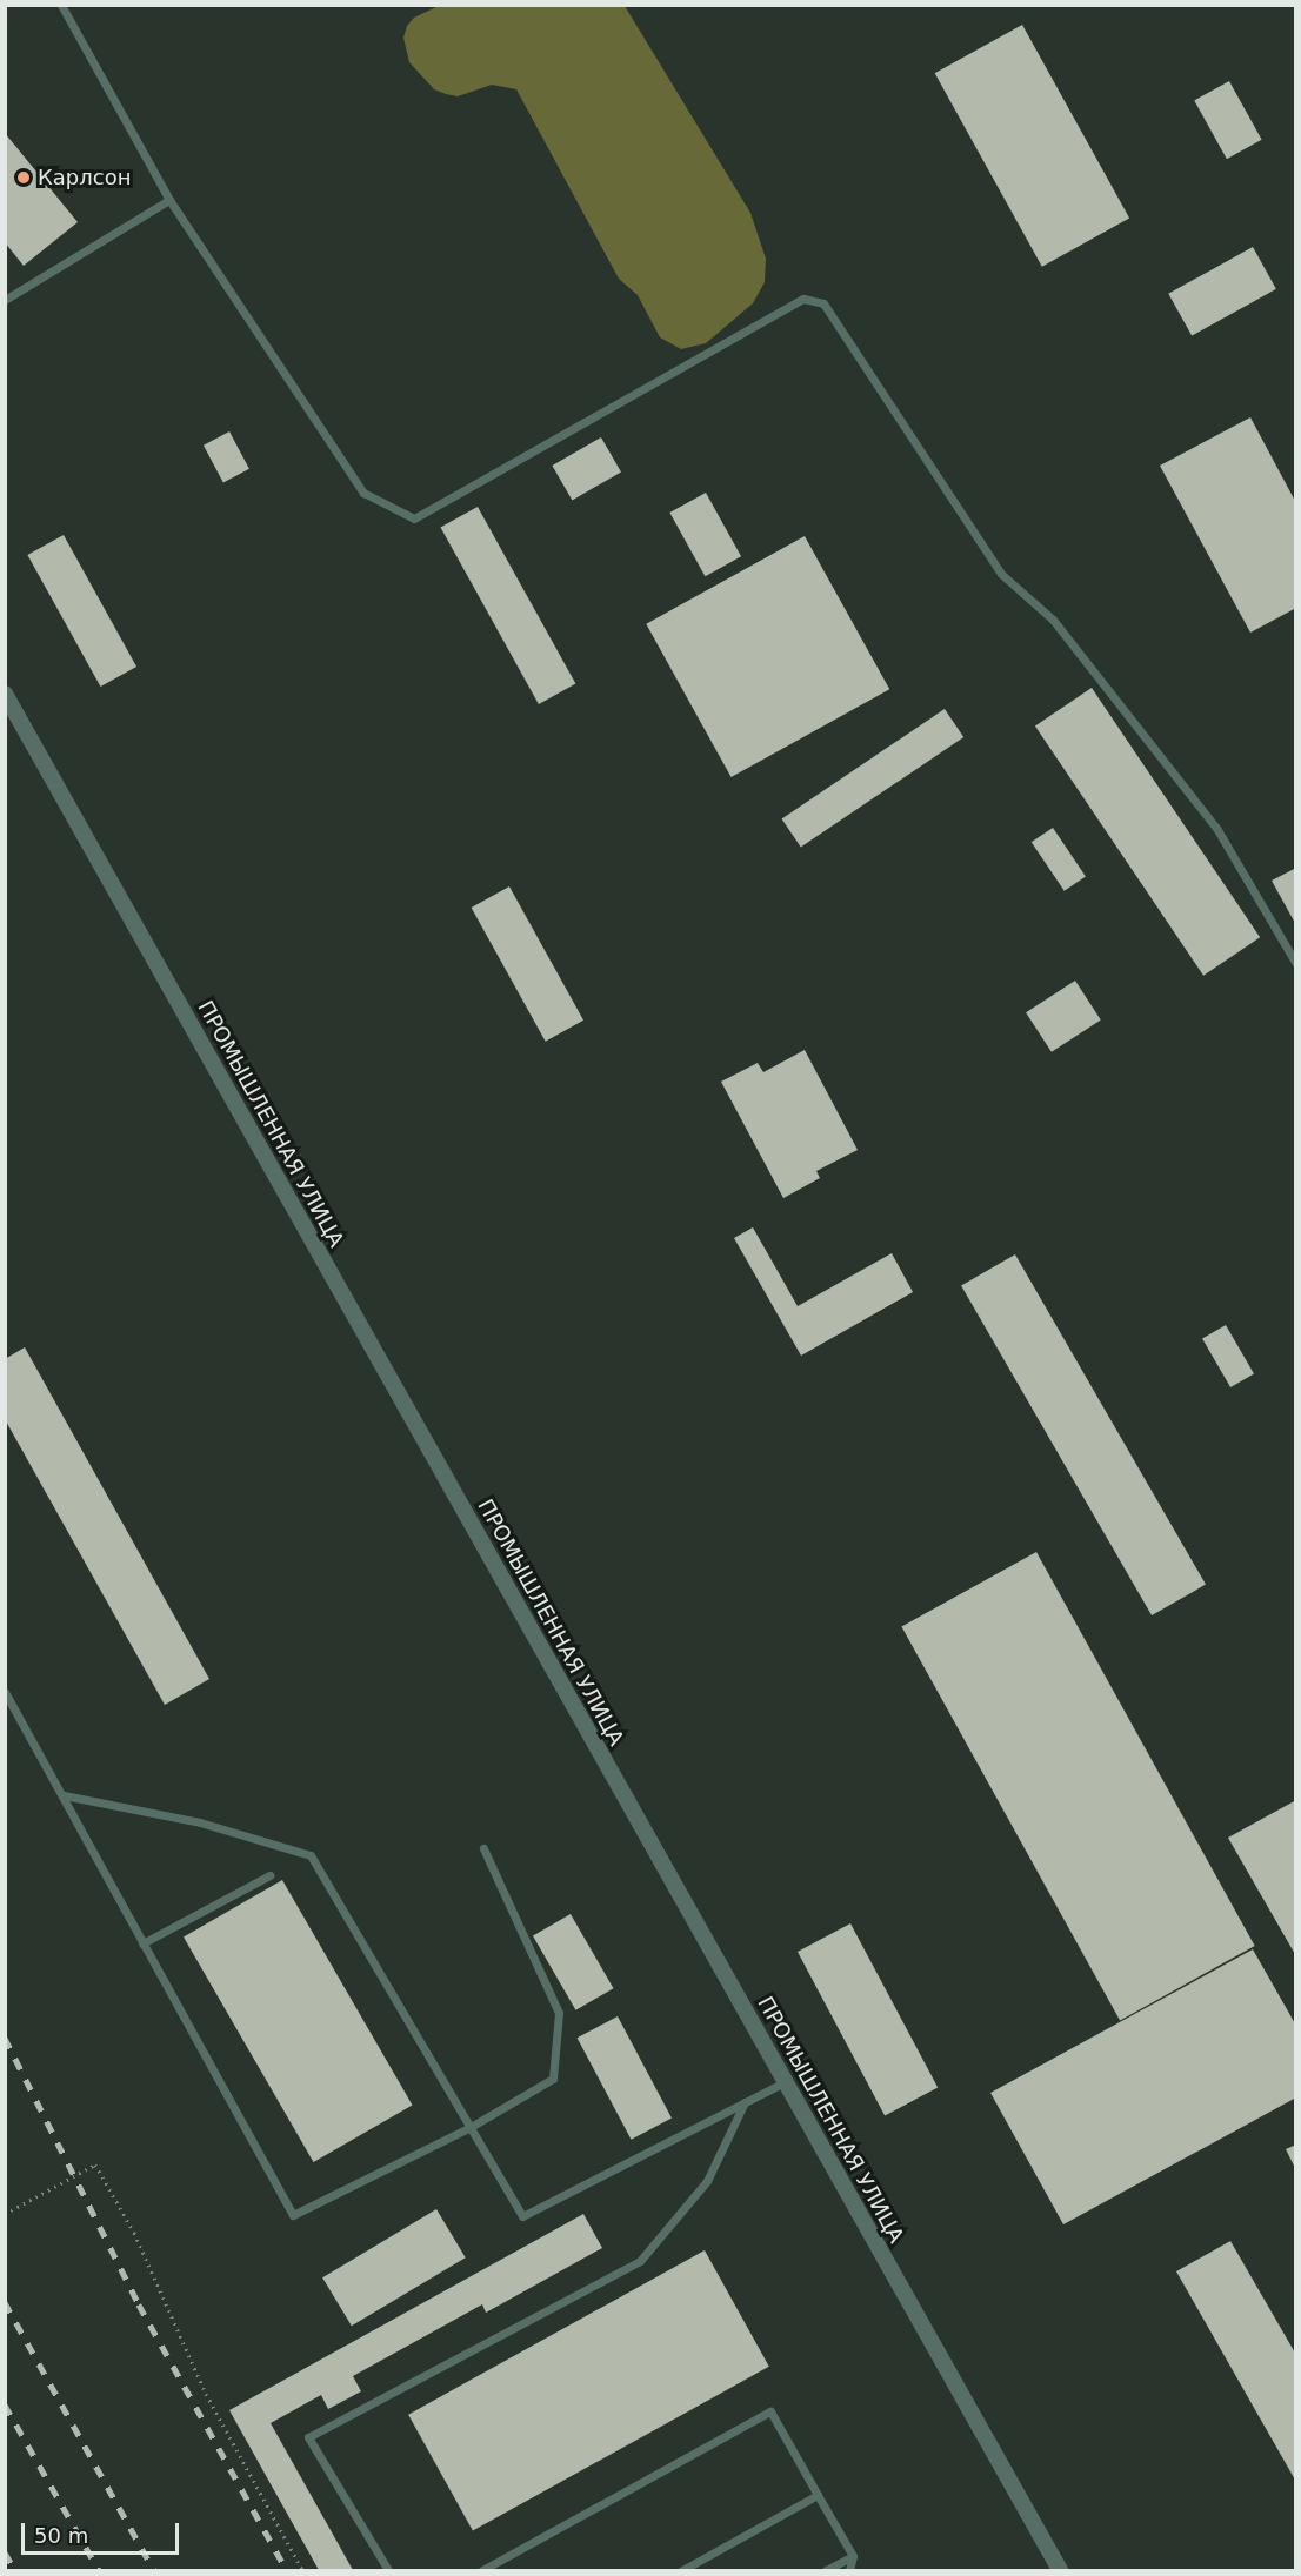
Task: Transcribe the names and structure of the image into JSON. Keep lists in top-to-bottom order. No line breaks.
{"streets":{"street":["ПРОМЫШЛЕННАЯ УЛИЦА"]},"places":["Карлсон"],"scale_bar":"50 m"}
